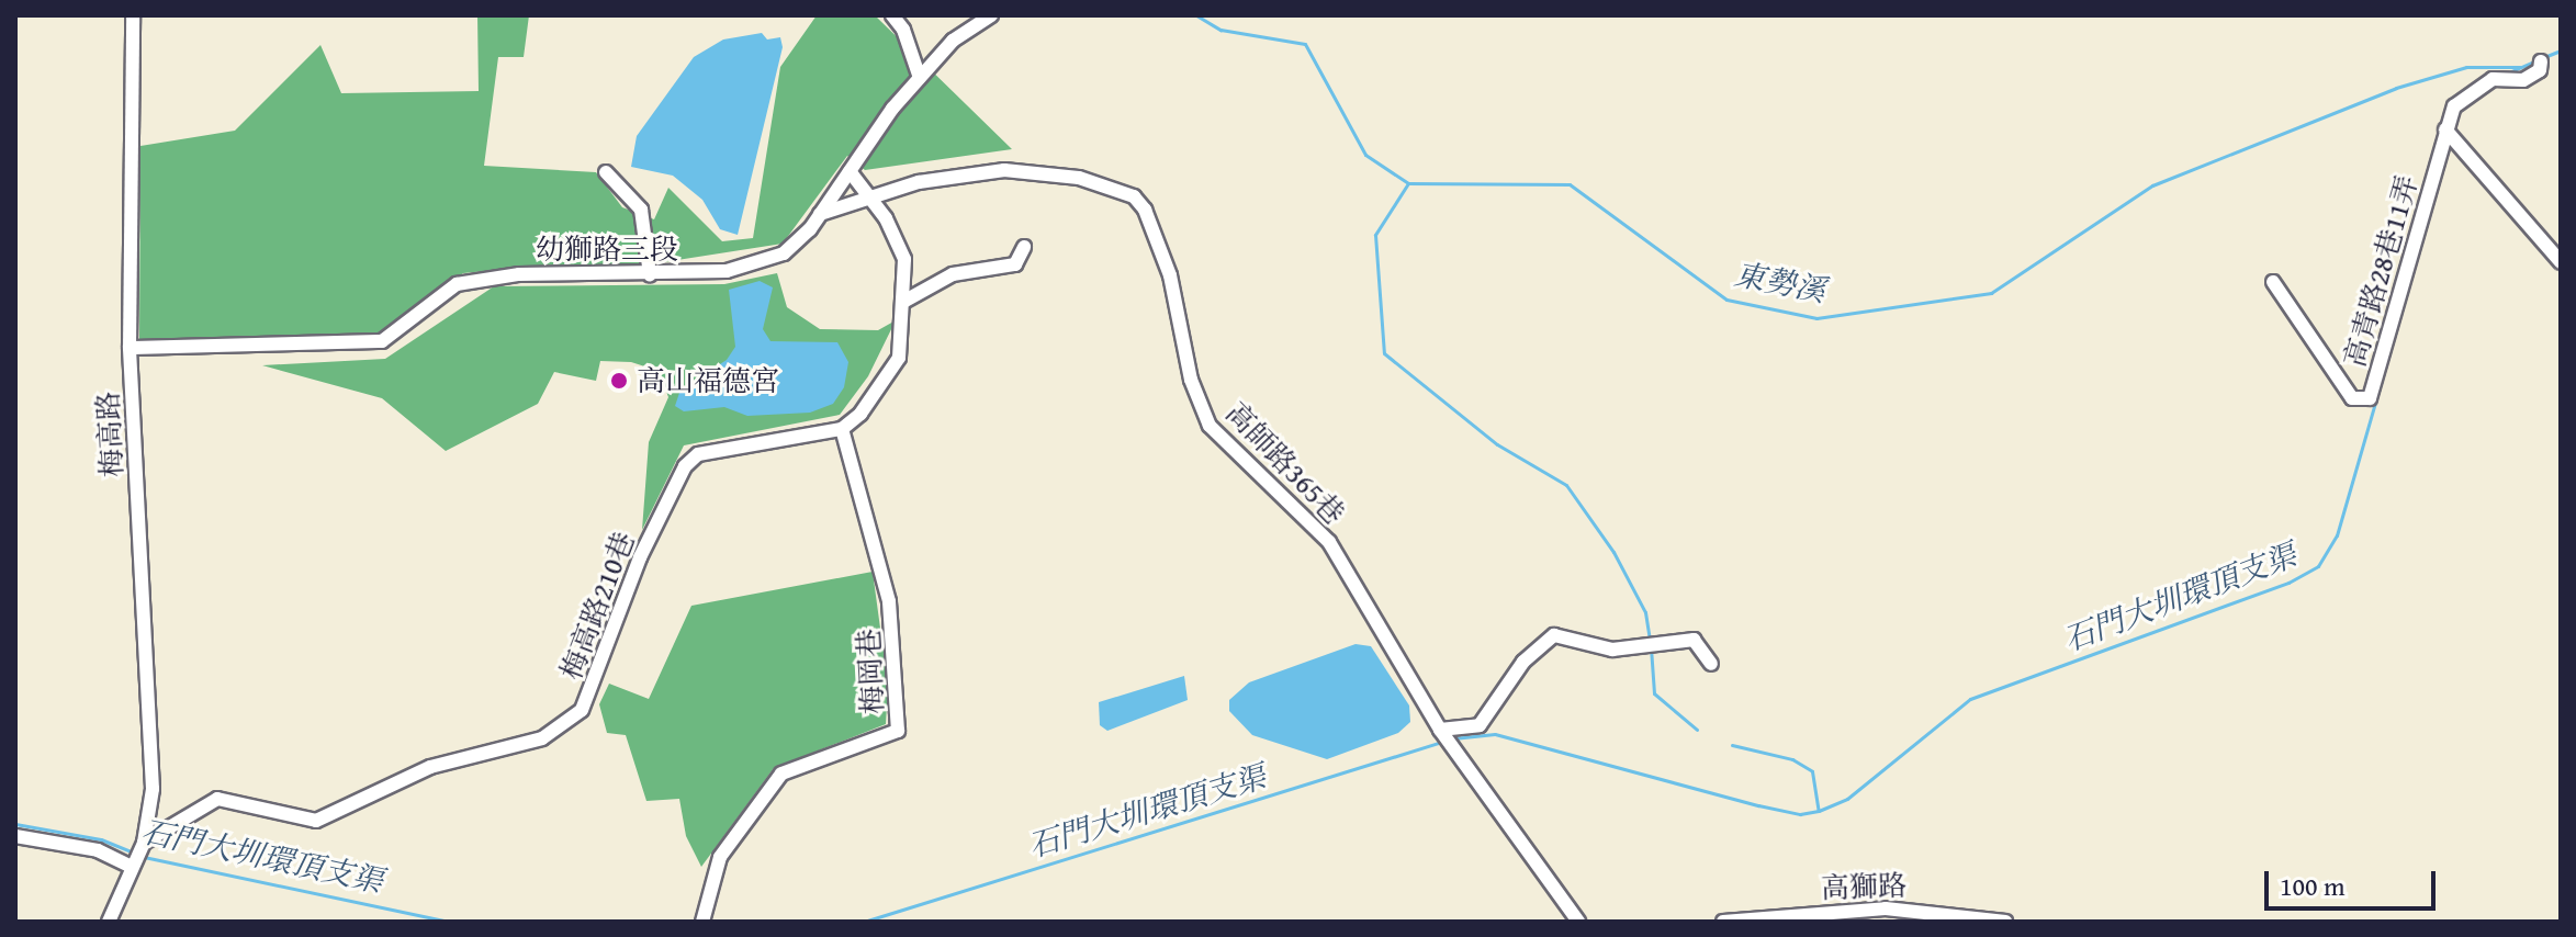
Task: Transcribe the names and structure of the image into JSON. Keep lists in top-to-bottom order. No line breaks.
{"streets":{"street":["幼獅路三段","高青路28巷11弄","梅高路","高師路365巷","梅高路210巷","梅岡巷","高獅路"]},"crossings":[["幼獅路三段","梅高路"],["幼獅路三段","高師路365巷"],["梅高路","梅高路210巷"],["梅高路210巷","梅岡巷"]],"water":["東勢溪","石門大圳環頂支渠"],"places":["高山福德宮"],"scale_bar":"100 m"}
